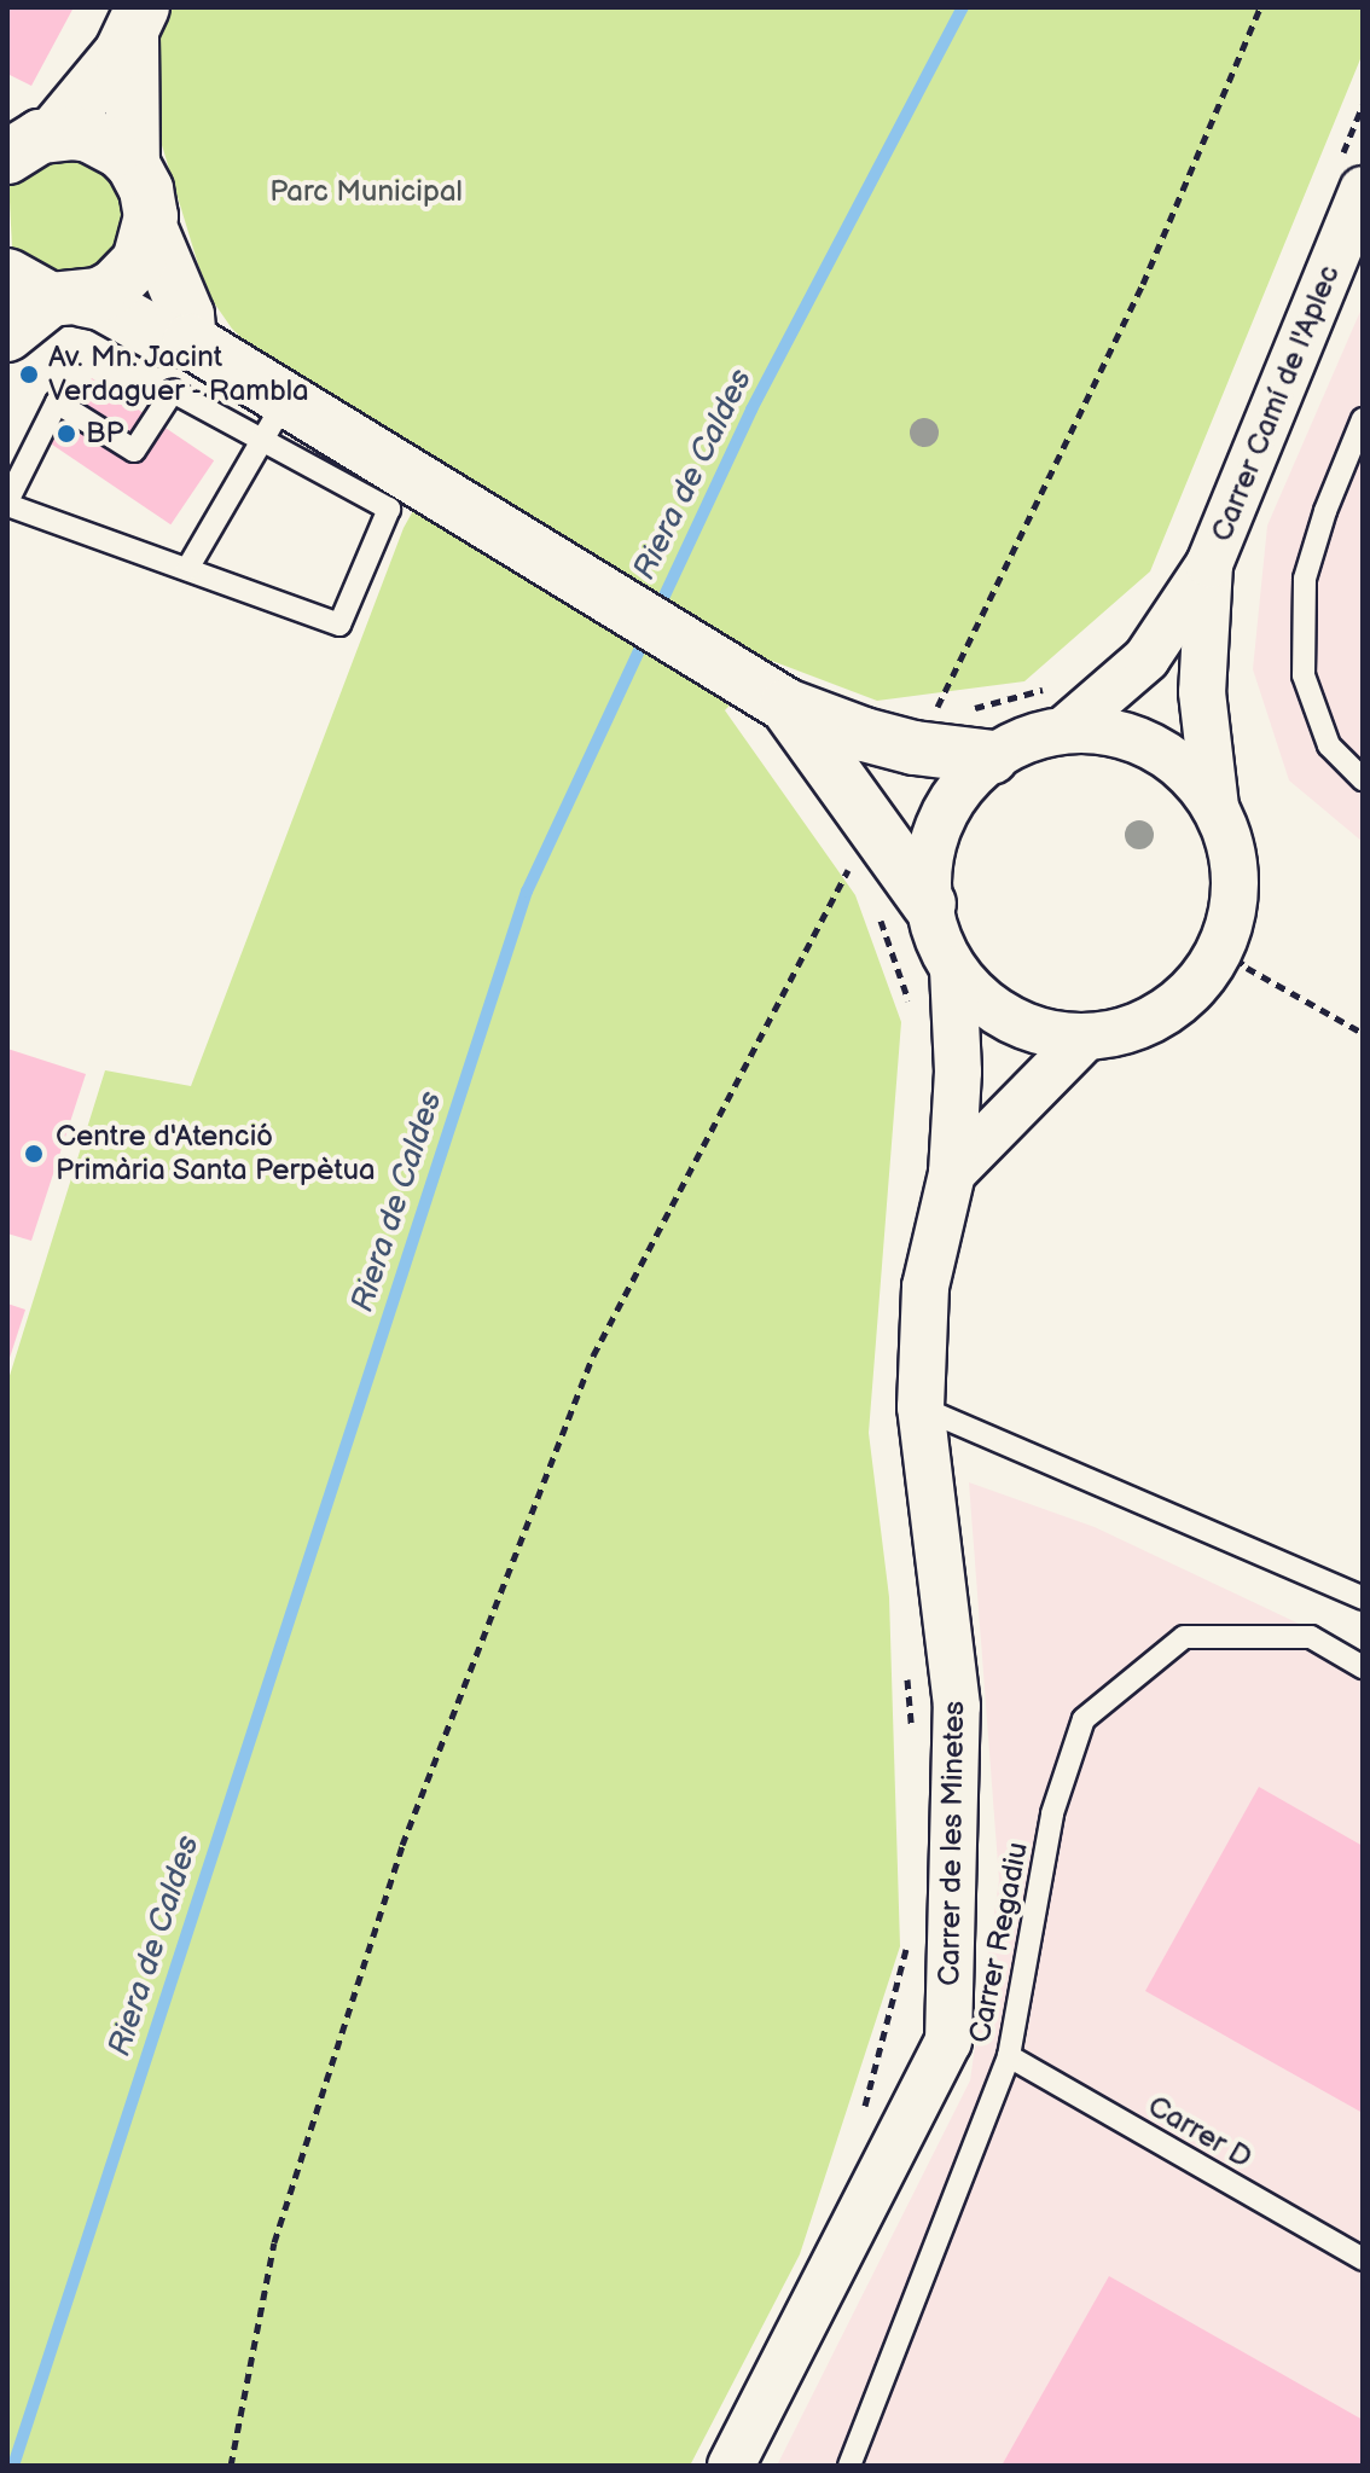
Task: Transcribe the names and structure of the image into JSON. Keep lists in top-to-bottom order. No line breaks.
{"streets":{"street":["Carrer Camí de l'Aplec","Carrer de les Minetes"],"lane":["Carrer Regadiu","Carrer D"]},"crossings":[["Carrer Camí de l'Aplec","Carrer de les Minetes"],["Carrer Regadiu","Carrer D"]],"water":["Riera de Caldes"],"parks":["Parc Municipal"],"places":["Av. Mn. Jacint Verdaguer - Rambla","BP","Centre d'Atenció Primària Santa Perpètua"]}
